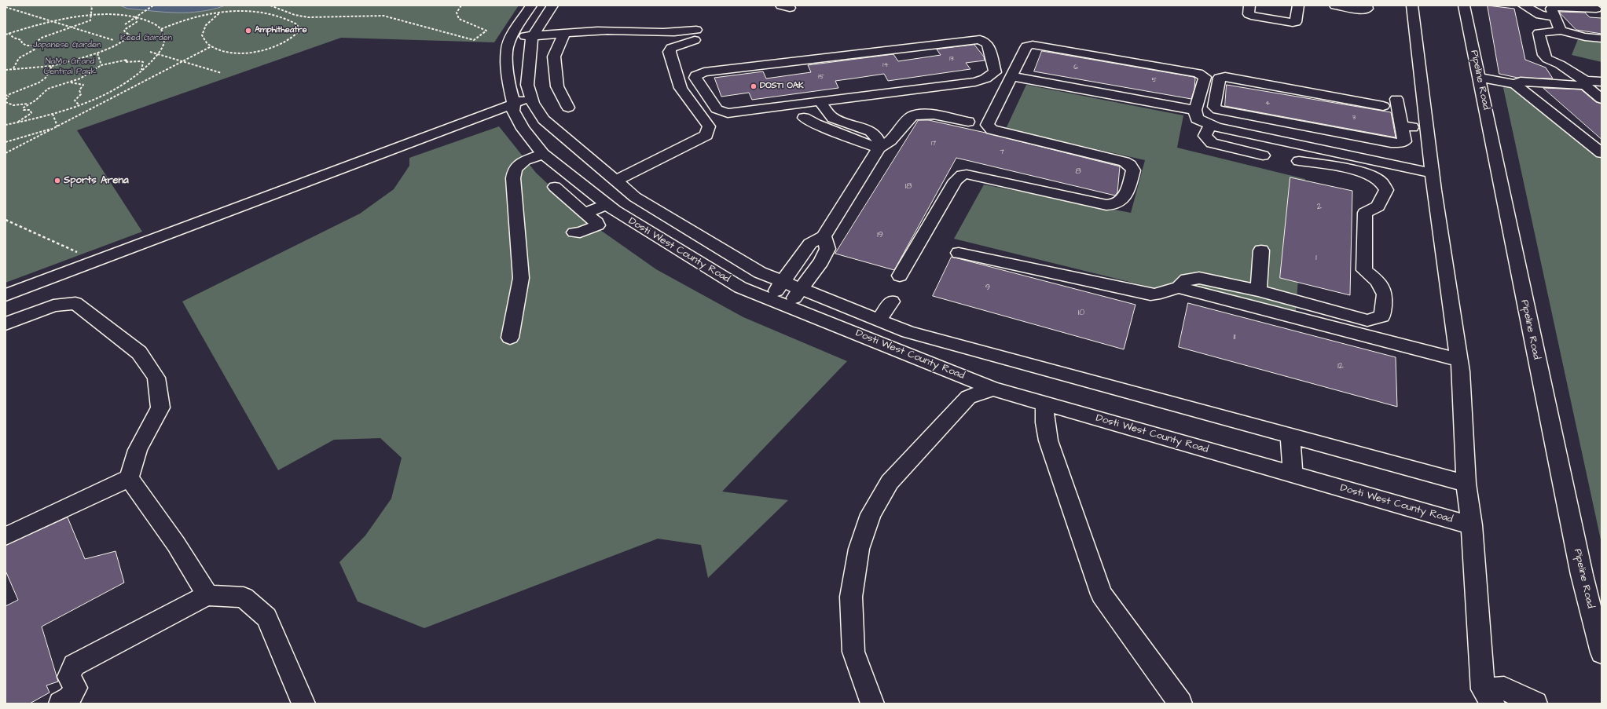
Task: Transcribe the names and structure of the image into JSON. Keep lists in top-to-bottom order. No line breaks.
{"streets":{"street":["Pipeline Road","Dosti West County Road"]},"parks":["Reed Garden","Japanese Garden","NaMo Grand Central Park"],"places":["Amphitheatre","DOSTI OAK","Sports Arena"],"house_numbers":["13","14","6","15","5","4","3","17","7","8","18","2","19","1","9","10","11","12"]}
